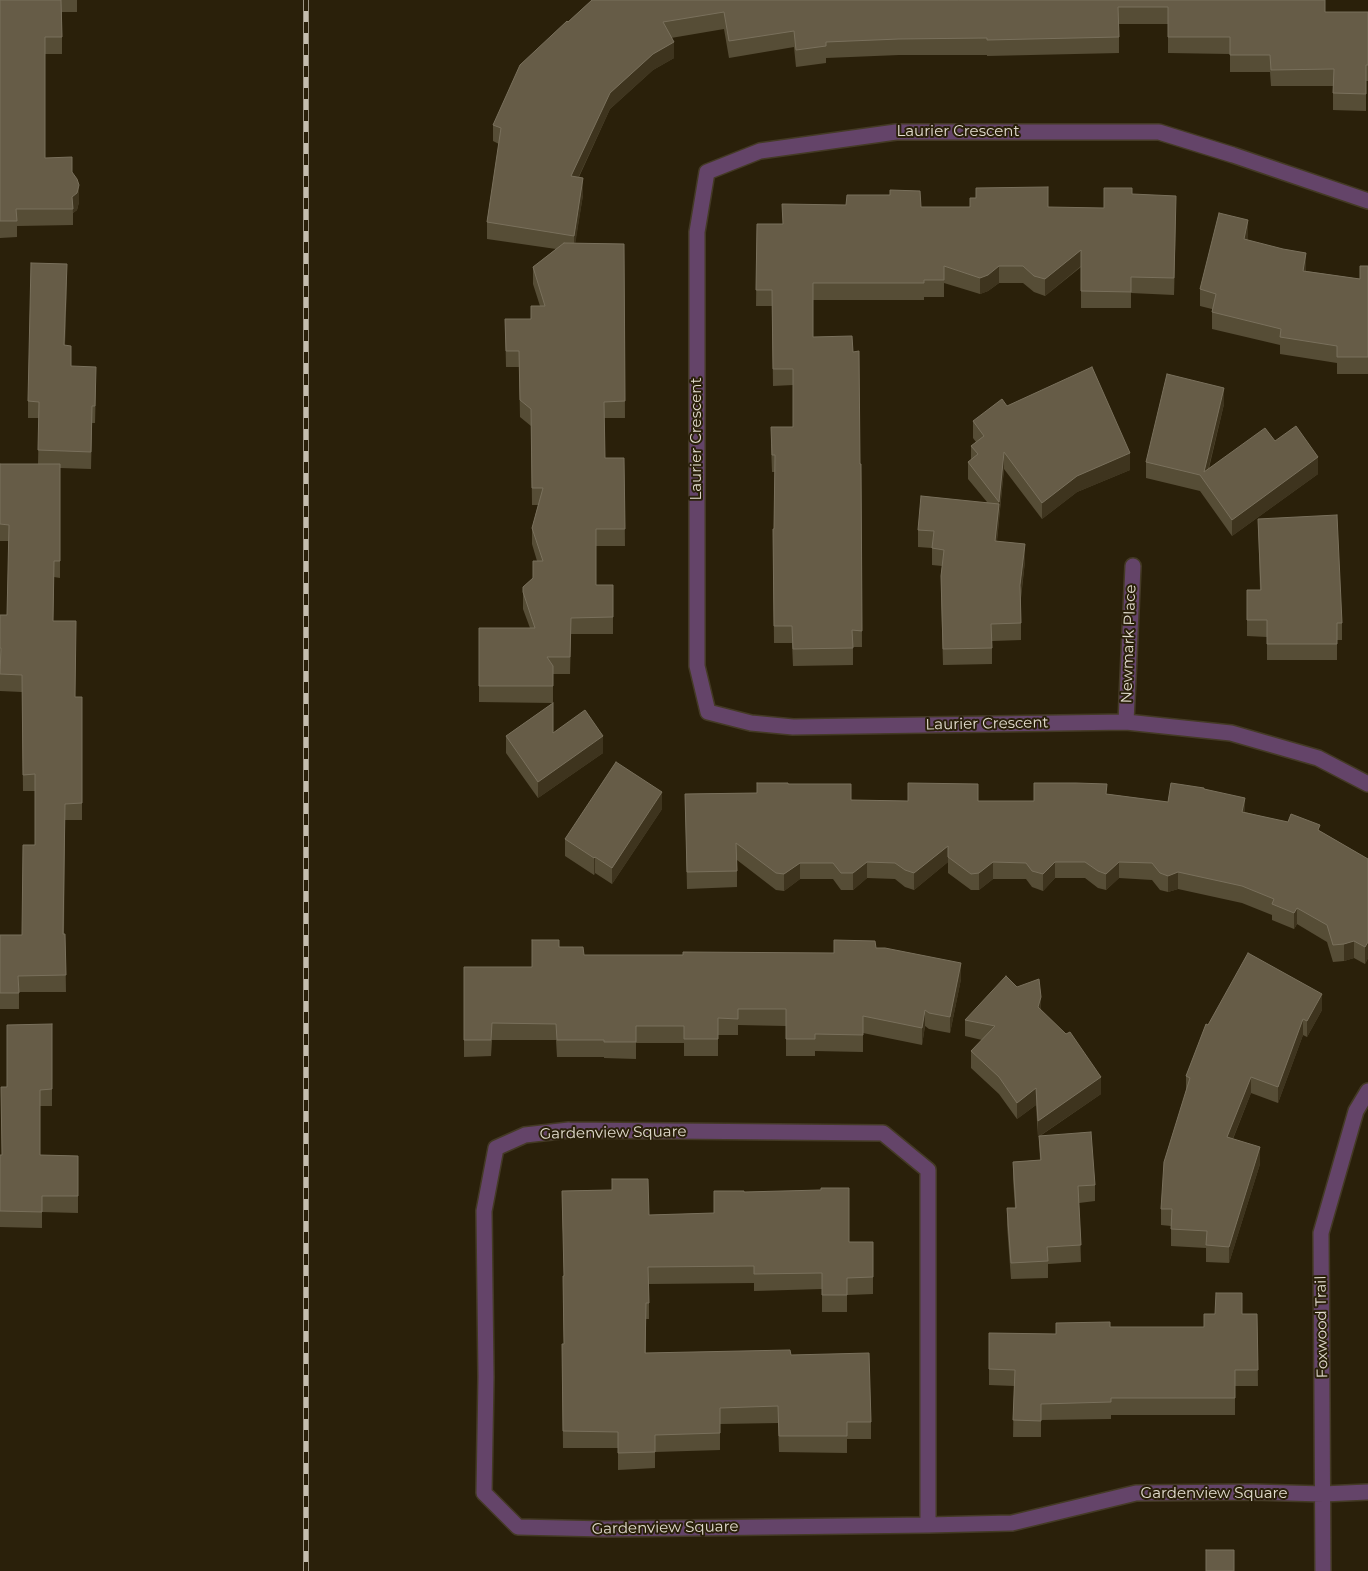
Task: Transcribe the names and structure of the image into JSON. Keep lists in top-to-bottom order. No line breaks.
{"streets":{"street":["Laurier Crescent","Newmark Place","Gardenview Square","Foxwood Trail"]},"crossings":[["Laurier Crescent","Newmark Place"],["Gardenview Square","Foxwood Trail"]]}
